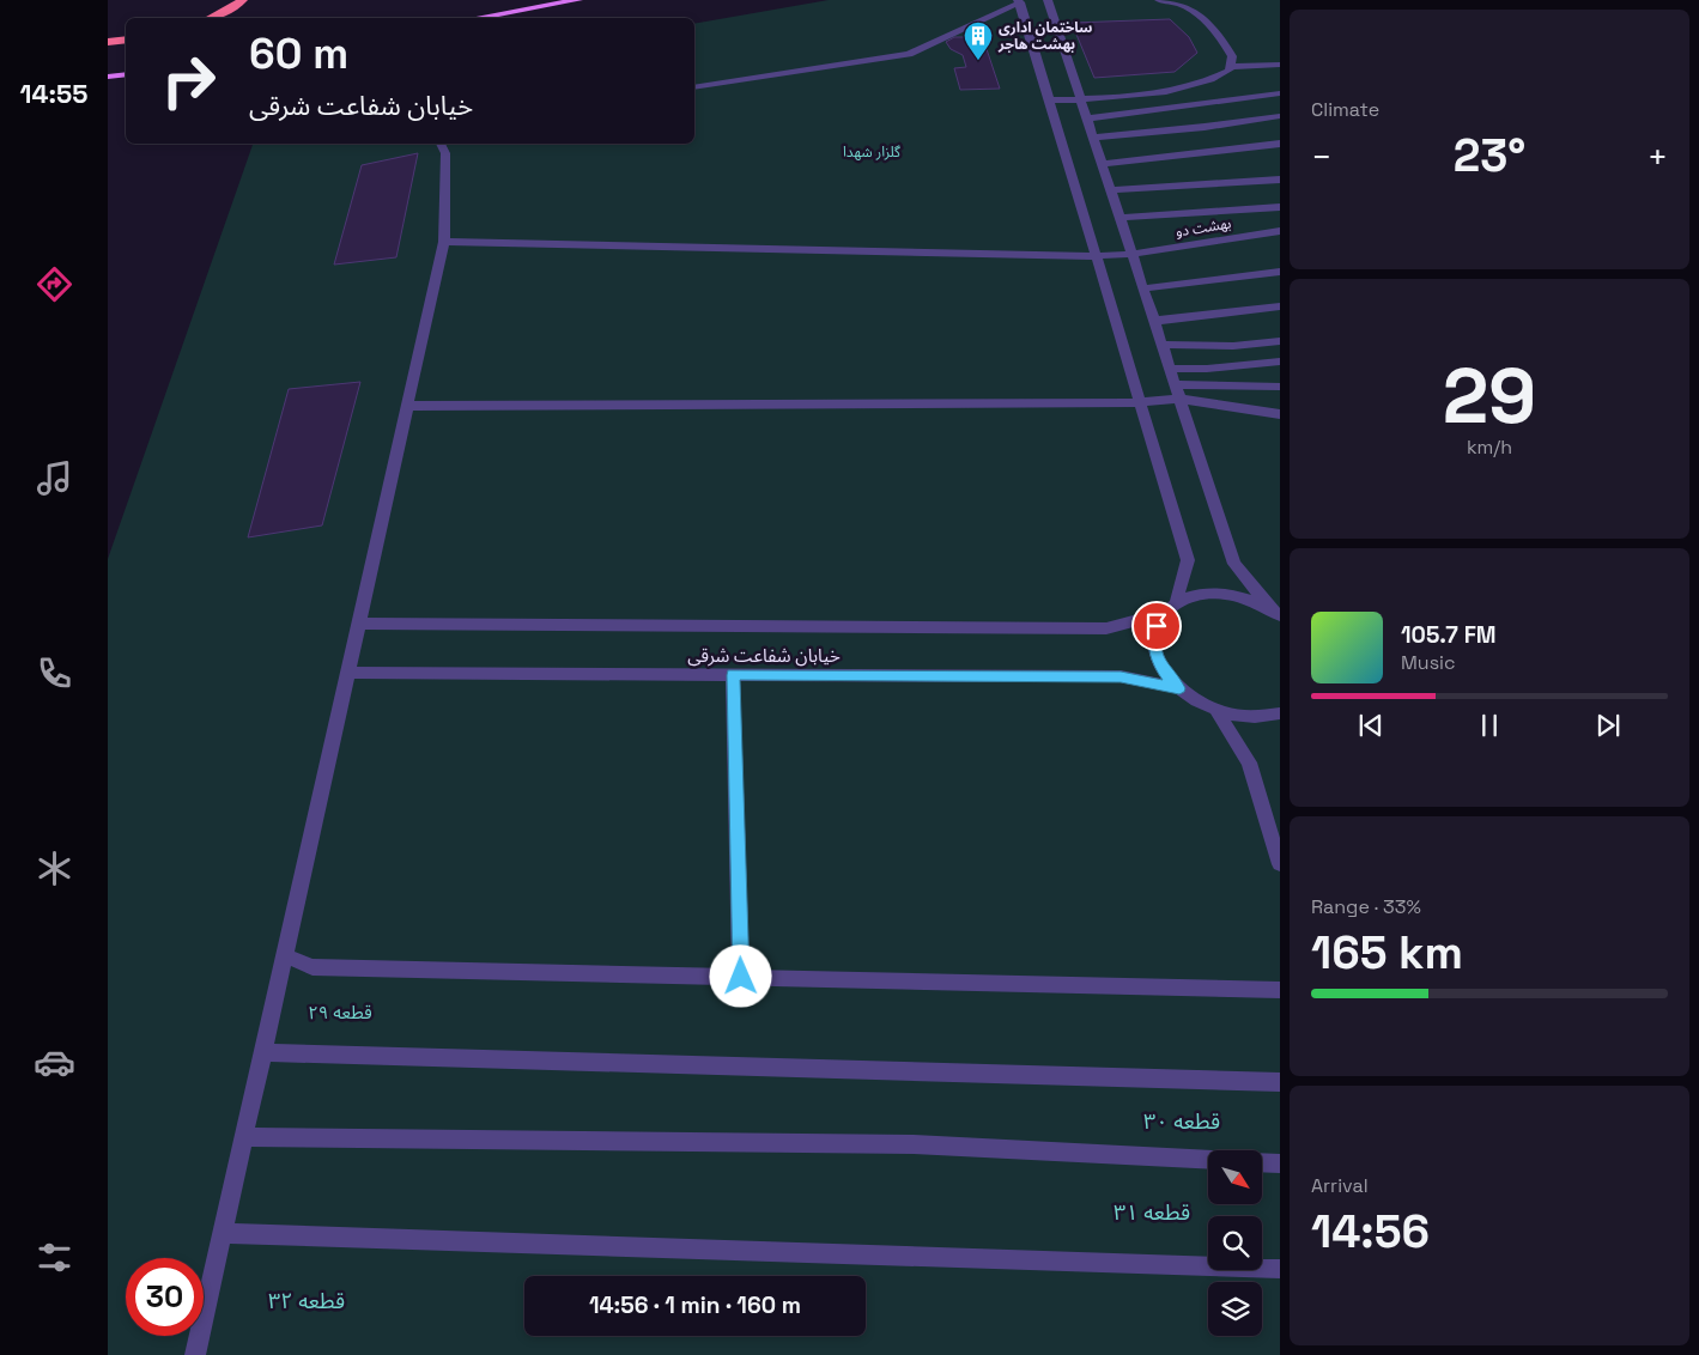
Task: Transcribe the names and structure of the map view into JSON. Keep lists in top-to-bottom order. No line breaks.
{"streets":{"street":["بهشت دو","خیابان شفاعت شرقی"]},"parks":["گلزار شهدا","قطعه ۲۹","قطعه ۳۰","قطعه ۳۱","قطعه ۳۲"],"places":{"building":["ساختمان اداری بهشت هاجر"]},"north":"bottom right","page":{"tabs":"14:55","tile":["Climate",["29","km/h"],["Range · 33%","165 km"],["Arrival","14:56"]],"turn":["60 m","خیابان شفاعت شرقی"],"heat":["−","23°","+"],"song":["105.7 FM","Music"],"limit":"30","trip":"14:56 · 1 min · 160 m"}}
